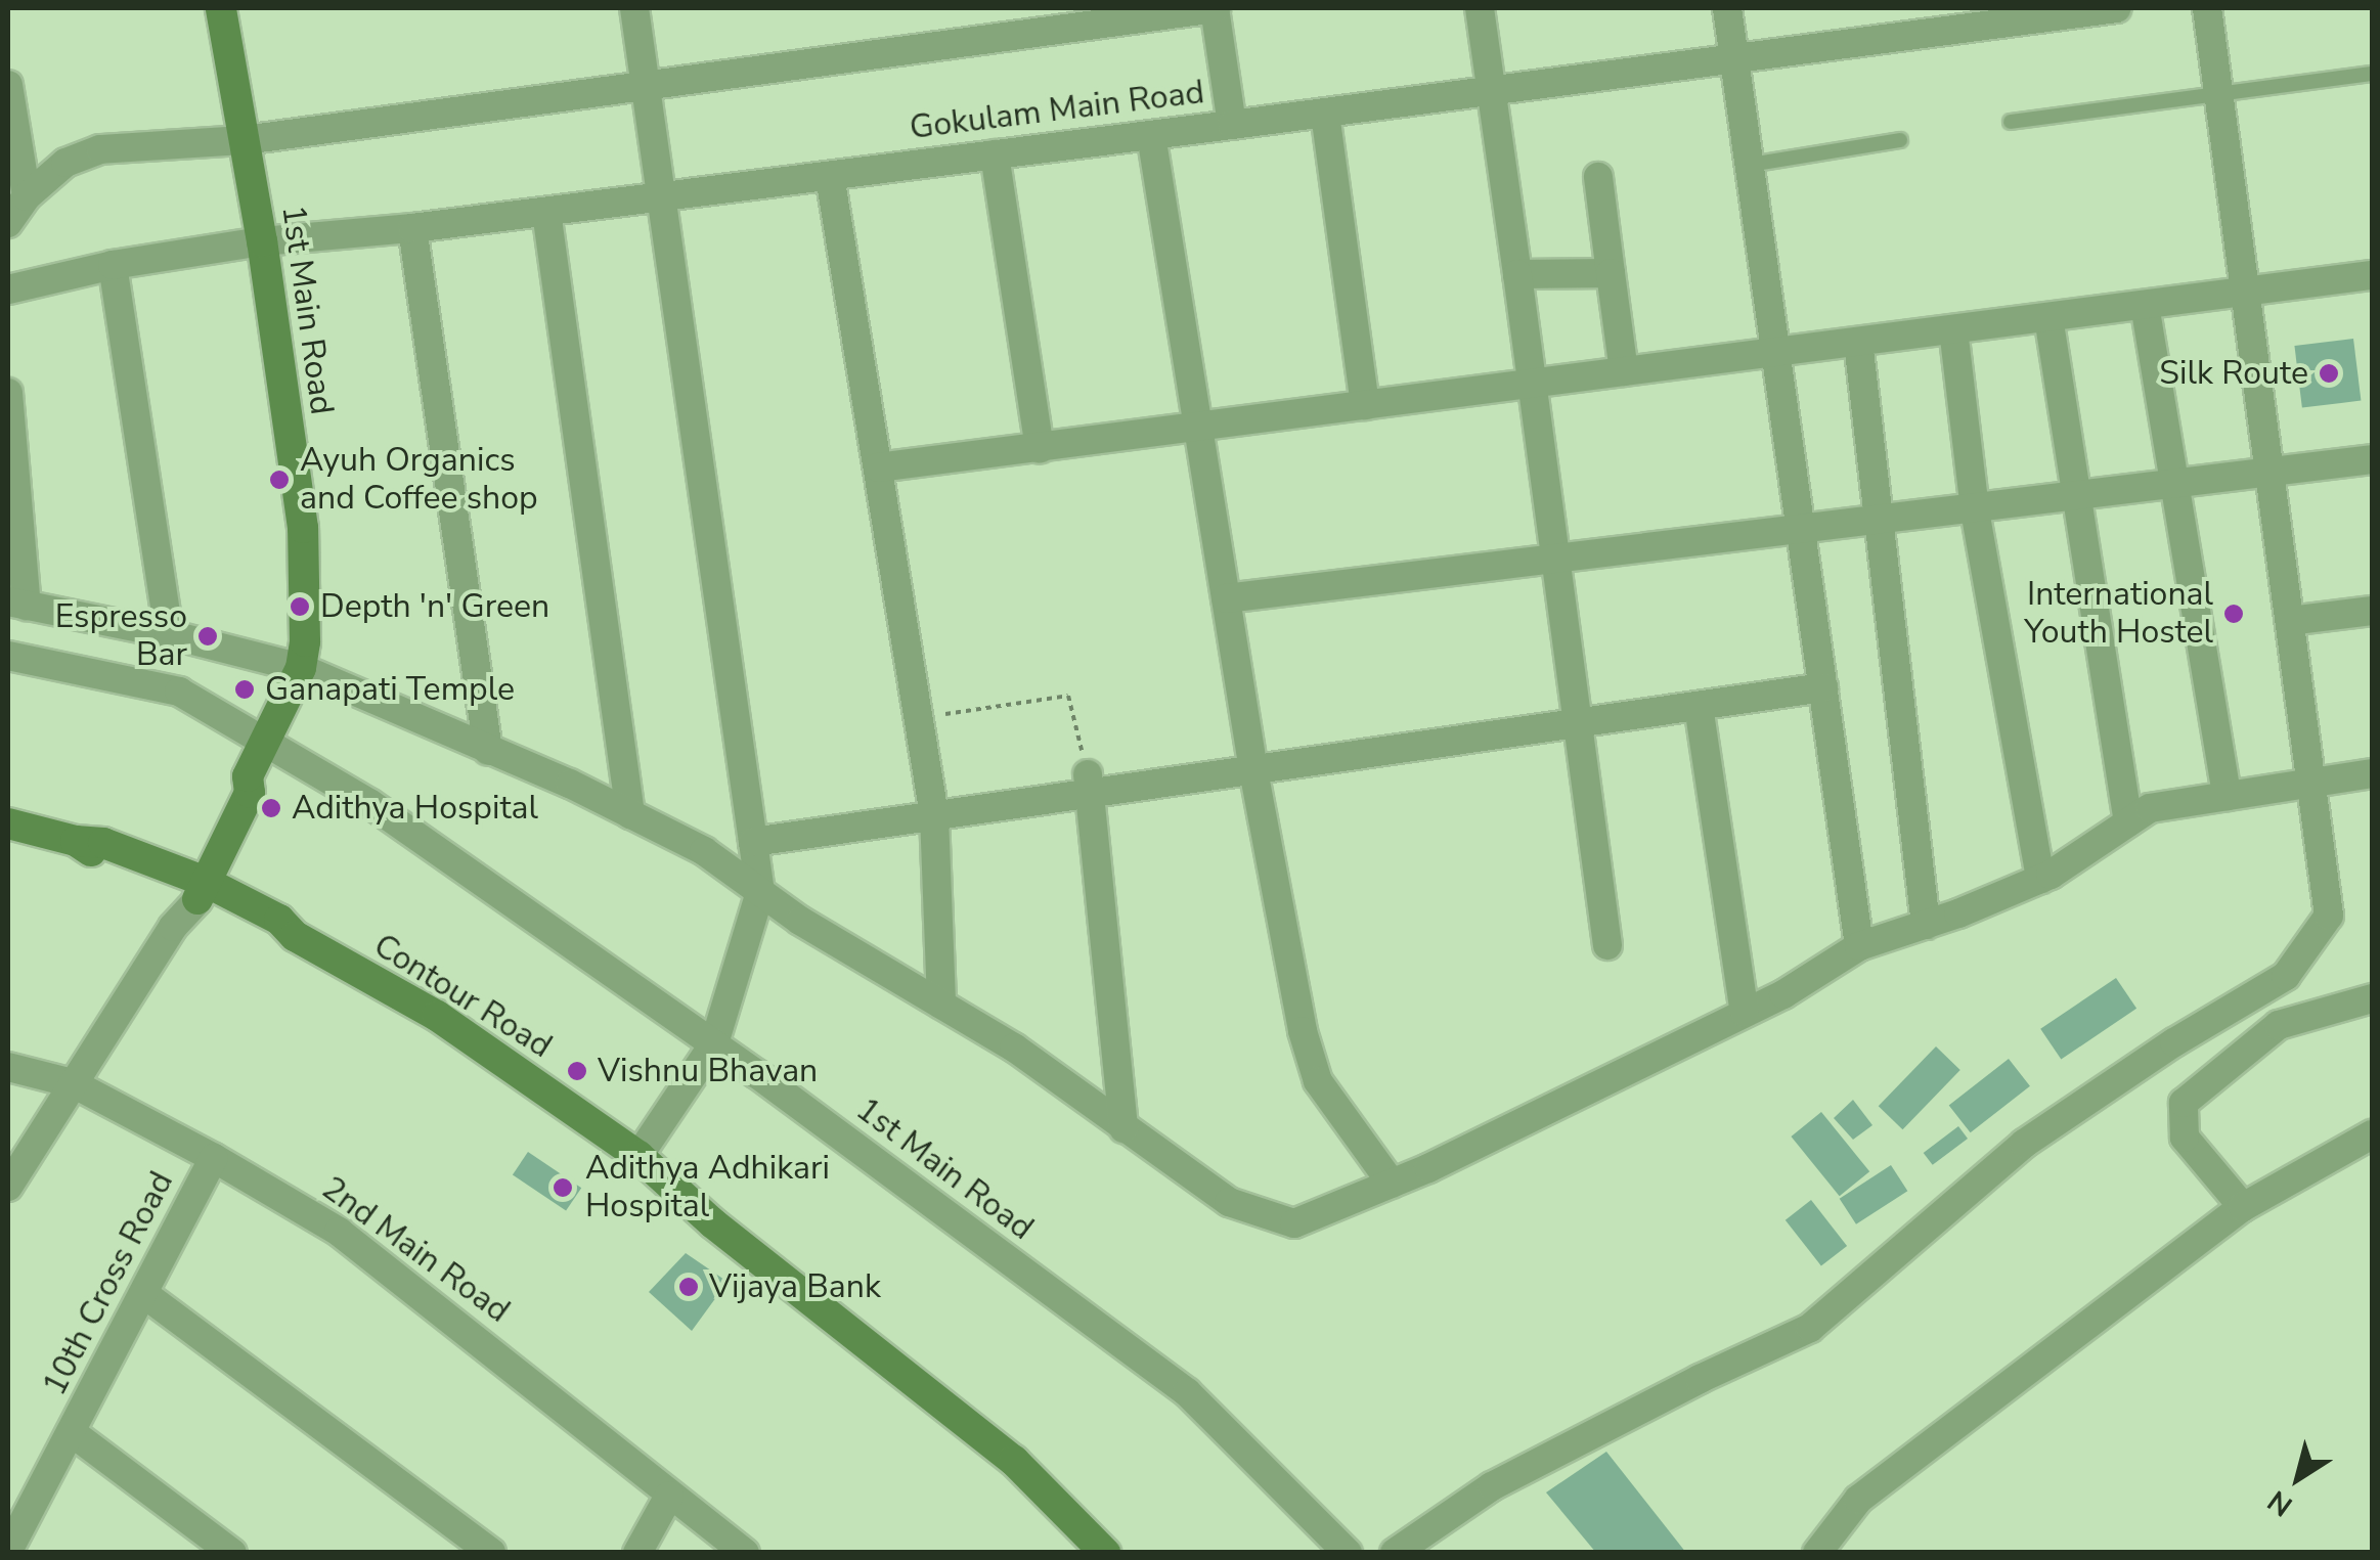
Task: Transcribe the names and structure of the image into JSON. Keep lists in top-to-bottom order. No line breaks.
{"streets":{"main road":["1st Main Road","Contour Road"],"street":["Gokulam Main Road","2nd Main Road","10th Cross Road"]},"crossings":[["Gokulam Main Road","1st Main Road"],["1st Main Road","Contour Road"],["2nd Main Road","10th Cross Road"]],"places":["Silk Route","Ayuh Organics and Coffee shop","Depth 'n' Green","International Youth Hostel","Espresso Bar","Ganapati Temple","Adithya Hospital","Vishnu Bhavan","Adithya Adhikari Hospital","Vijaya Bank"],"north":"bottom left"}
